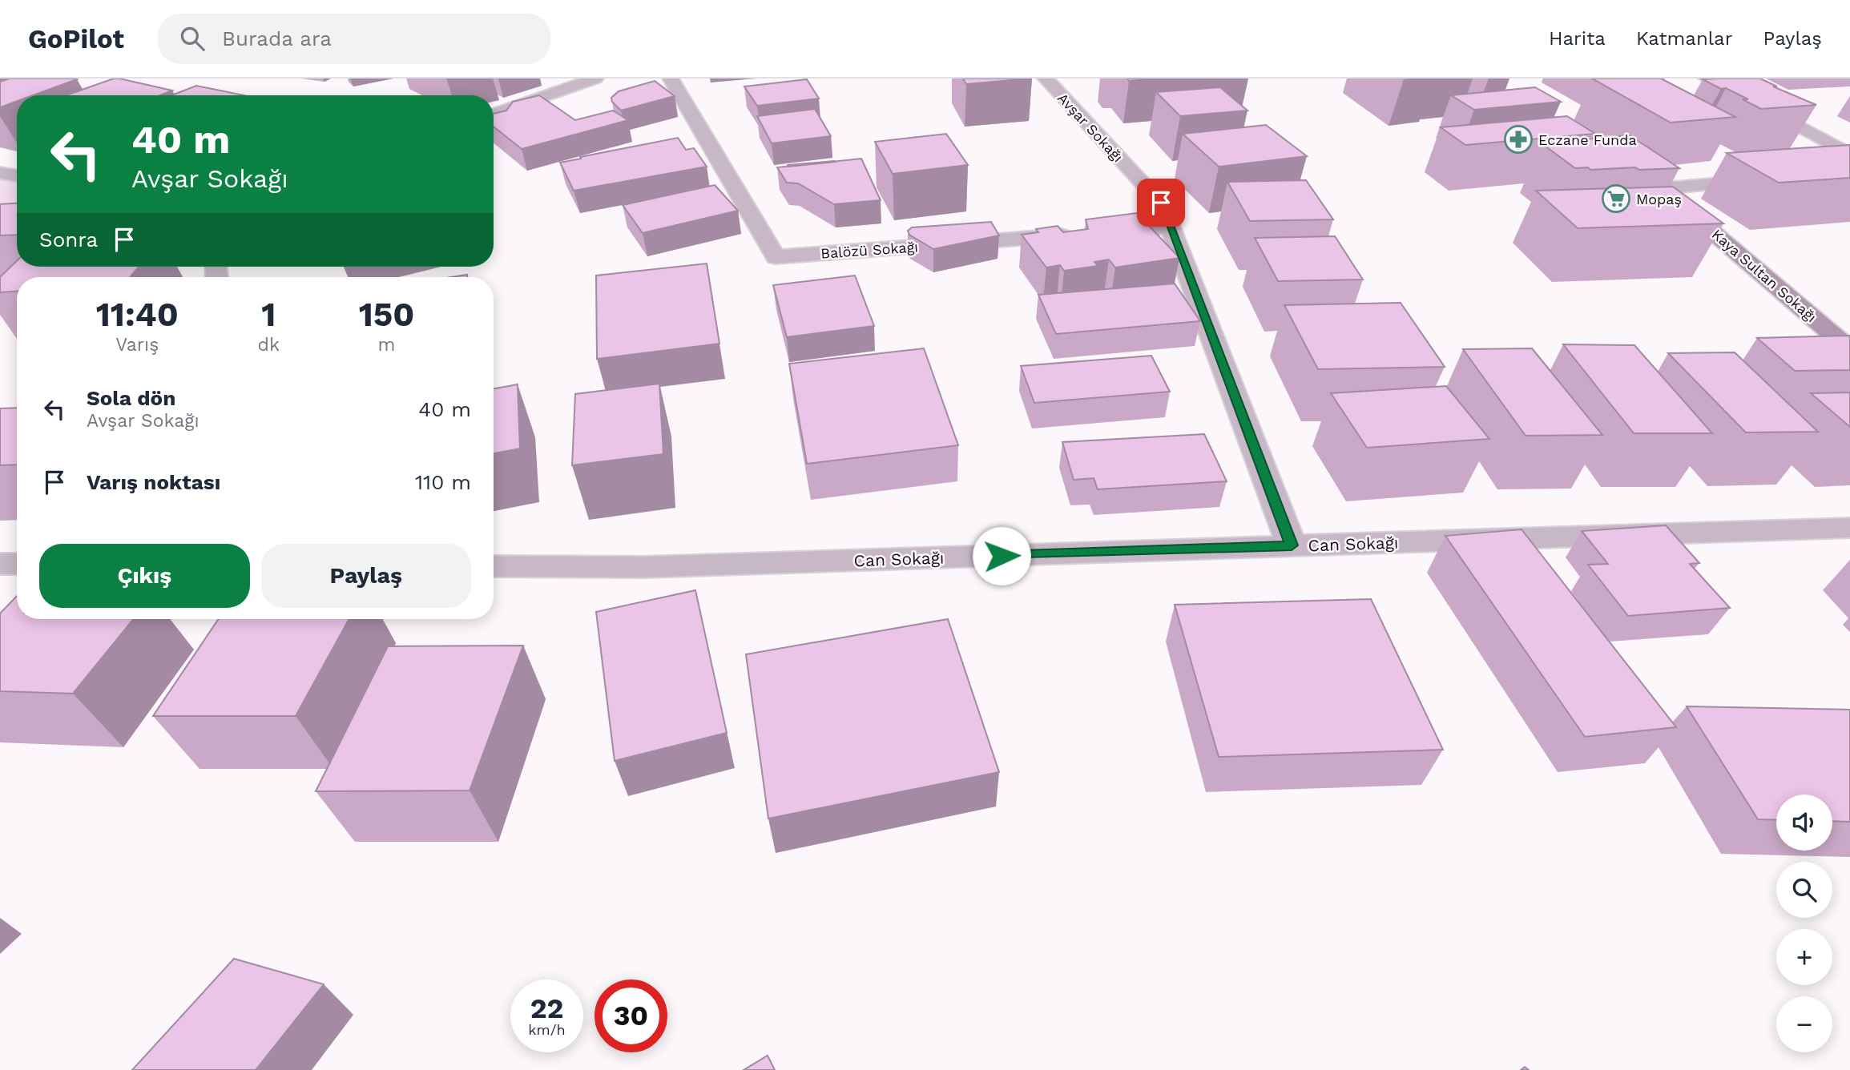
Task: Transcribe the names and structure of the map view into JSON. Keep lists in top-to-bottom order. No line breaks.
{"streets":{"street":["Avşar Sokağı","Balözü Sokağı","Kaya Sultan Sokağı","Can Sokağı"]},"crossings":[["Avşar Sokağı","Balözü Sokağı"],["Avşar Sokağı","Can Sokağı"]],"places":{"pharmacy":["Eczane Funda"],"supermarket":["Mopaş"]},"page":{"header":"GoPilot","search":"Burada ara","nav":["Harita","Katmanlar","Paylaş"],"turn":["40 m","Avşar Sokağı"],"then":"Sonra","eta":["11:40","Varış","1","dk","150","m"],"list":[{"name":"Sola dön","note":"Avşar Sokağı","value":"40 m"},{"name":"Varış noktası","value":"110 m"}],"buttons":["Çıkış","Paylaş"],"map_buttons":["+","−"],"speed":"22 km/h","limit":"30"}}
